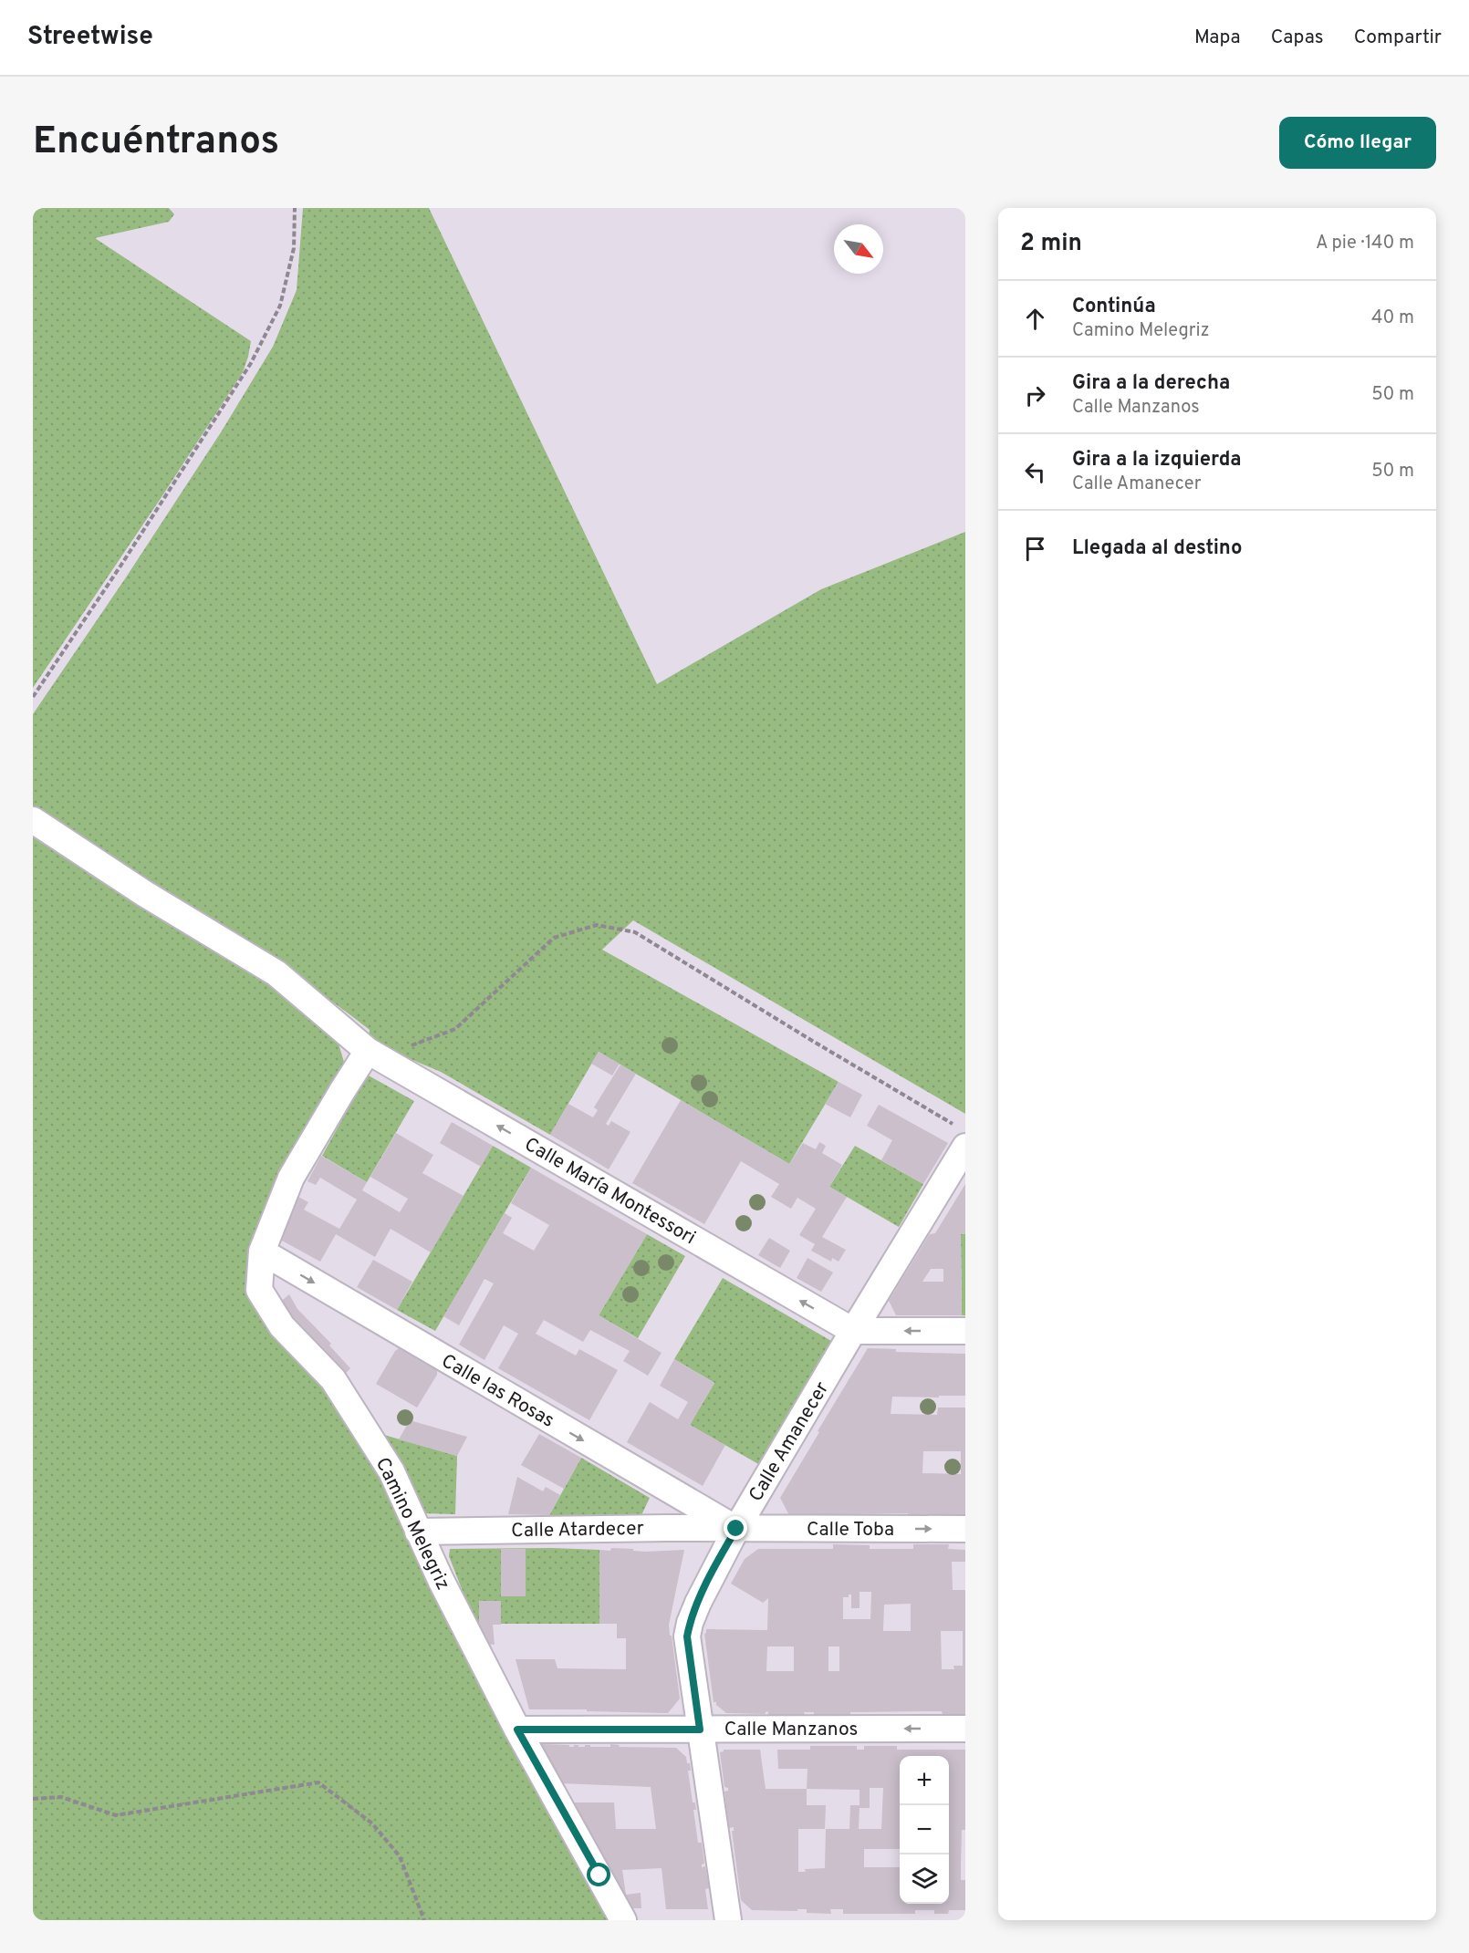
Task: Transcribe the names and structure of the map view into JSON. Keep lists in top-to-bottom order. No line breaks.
{"streets":{"street":["Calle María Montessori","Calle las Rosas","Calle Amanecer","Camino Melegriz","Calle Atardecer","Calle Toba","Calle Manzanos"]},"crossings":[["Calle María Montessori","Calle Amanecer"],["Calle María Montessori","Camino Melegriz"],["Calle las Rosas","Calle Amanecer"],["Calle las Rosas","Camino Melegriz"],["Calle las Rosas","Calle Atardecer"],["Calle las Rosas","Calle Toba"],["Calle Amanecer","Calle Atardecer"],["Calle Amanecer","Calle Toba"],["Calle Amanecer","Calle Manzanos"],["Camino Melegriz","Calle Atardecer"],["Camino Melegriz","Calle Manzanos"],["Calle Atardecer","Calle Toba"]],"one_way":["Calle María Montessori","Calle las Rosas","Calle Manzanos"],"north":"bottom right","page":{"header":"Streetwise","nav":["Mapa","Capas","Compartir"],"buttons":"Cómo llegar","title":"Encuéntranos","heading":["2 min","A pie · 140 m"],"list":[["Continúa","Camino Melegriz","40 m"],["Gira a la derecha","Calle Manzanos","50 m"],["Gira a la izquierda","Calle Amanecer","50 m"],"Llegada al destino"],"map_buttons":["+","−"]}}
